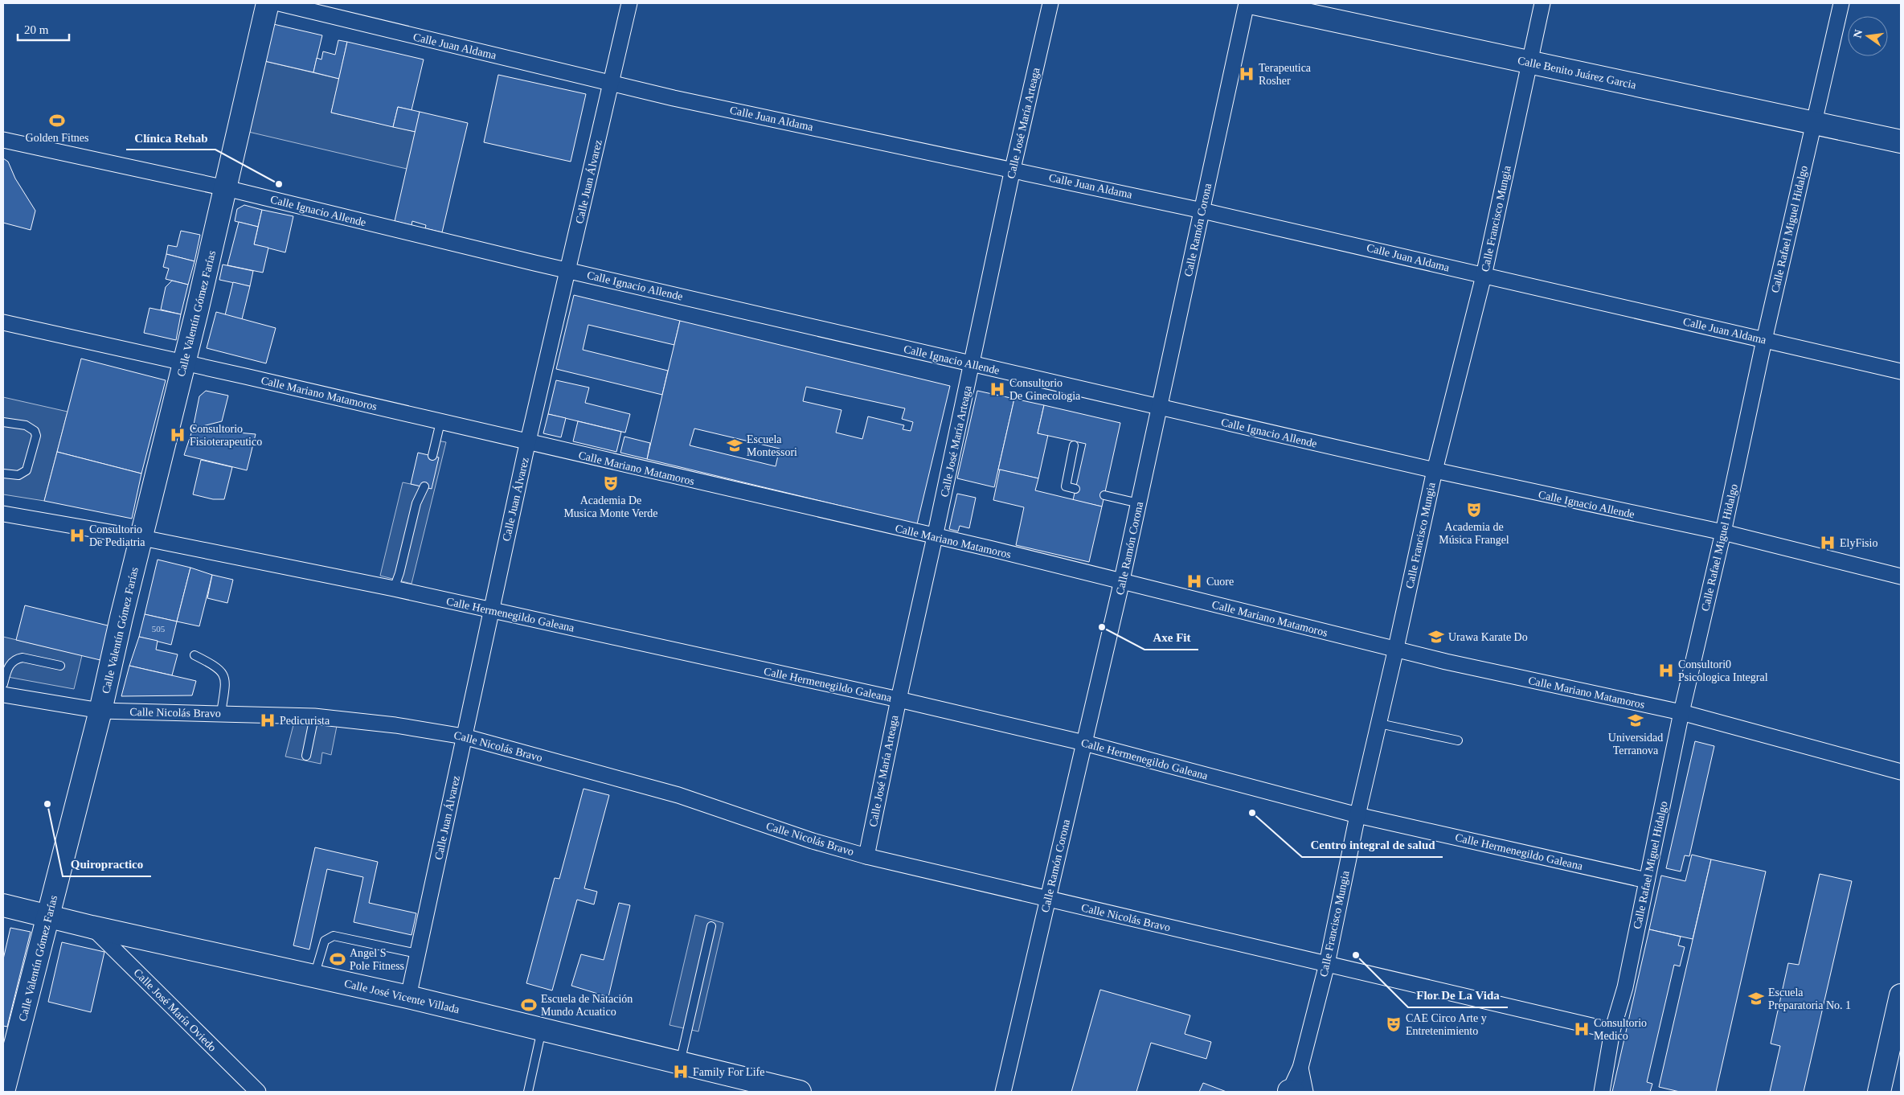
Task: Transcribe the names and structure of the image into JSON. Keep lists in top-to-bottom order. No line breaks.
{"streets":{"main road":["Calle Benito Juárez Garcia","Calle Valentín Gómez Farías","Calle José Vicente Villada"],"street":["Calle Juan Aldama","Calle José María Arteaga","Calle Juan Álvarez","Calle Ignacio Allende","Calle Francisco Mungia","Calle Rafael Miguel Hidalgo","Calle Ramón Corona","Calle Mariano Matamoros","Calle Hermenegildo Galeana","Calle Nicolás Bravo","Calle José María Oviedo"]},"crossings":[["Calle Juan Aldama","Calle José María Arteaga"],["Calle Juan Aldama","Calle Juan Álvarez"],["Calle Juan Aldama","Calle Francisco Mungia"],["Calle Juan Aldama","Calle Rafael Miguel Hidalgo"],["Calle Juan Aldama","Calle Ramón Corona"],["Calle Benito Juárez Garcia","Calle Francisco Mungia"],["Calle Benito Juárez Garcia","Calle Rafael Miguel Hidalgo"],["Calle José María Arteaga","Calle Ignacio Allende"],["Calle José María Arteaga","Calle Mariano Matamoros"],["Calle José María Arteaga","Calle Hermenegildo Galeana"],["Calle José María Arteaga","Calle Nicolás Bravo"],["Calle Juan Álvarez","Calle Ignacio Allende"],["Calle Juan Álvarez","Calle Mariano Matamoros"],["Calle Juan Álvarez","Calle Hermenegildo Galeana"],["Calle Juan Álvarez","Calle Nicolás Bravo"],["Calle Juan Álvarez","Calle José Vicente Villada"],["Calle Ignacio Allende","Calle Francisco Mungia"],["Calle Ignacio Allende","Calle Rafael Miguel Hidalgo"],["Calle Ignacio Allende","Calle Ramón Corona"],["Calle Ignacio Allende","Calle Valentín Gómez Farías"],["Calle Francisco Mungia","Calle Mariano Matamoros"],["Calle Francisco Mungia","Calle Hermenegildo Galeana"],["Calle Francisco Mungia","Calle Nicolás Bravo"],["Calle Rafael Miguel Hidalgo","Calle Mariano Matamoros"],["Calle Rafael Miguel Hidalgo","Calle Hermenegildo Galeana"],["Calle Rafael Miguel Hidalgo","Calle Nicolás Bravo"],["Calle Ramón Corona","Calle Mariano Matamoros"],["Calle Ramón Corona","Calle Hermenegildo Galeana"],["Calle Ramón Corona","Calle Nicolás Bravo"],["Calle Valentín Gómez Farías","Calle Mariano Matamoros"],["Calle Valentín Gómez Farías","Calle Hermenegildo Galeana"],["Calle Valentín Gómez Farías","Calle Nicolás Bravo"],["Calle Valentín Gómez Farías","Calle José Vicente Villada"],["Calle José Vicente Villada","Calle José María Oviedo"]],"places":{"hospital":["Terapeutica Rosher","Consultorio De Ginecologia","Consultorio Fisioterapeutico","Consultorio De Pediatria","ElyFisio","Cuore","Consultori0 Psicologica Integral","Pedicurista","Consultorio Medico","Family For Life"],"sports":["Golden Fitnes","Angel S Pole Fitness","Escuela de Natación Mundo Acuatico"],"other":["Clínica Rehab","Axe Fit","Quiropractico","Centro integral de salud","Flor De La Vida"],"school or university":["Escuela Montessori","Urawa Karate Do","Universidad Terranova","Escuela Preparatoria No. 1"],"theatre":["Academia De Musica Monte Verde","Academia de Música Frangel","CAE Circo Arte y Entretenimiento"]},"house_numbers":["505"],"scale_bar":"20 m","north":"left"}
